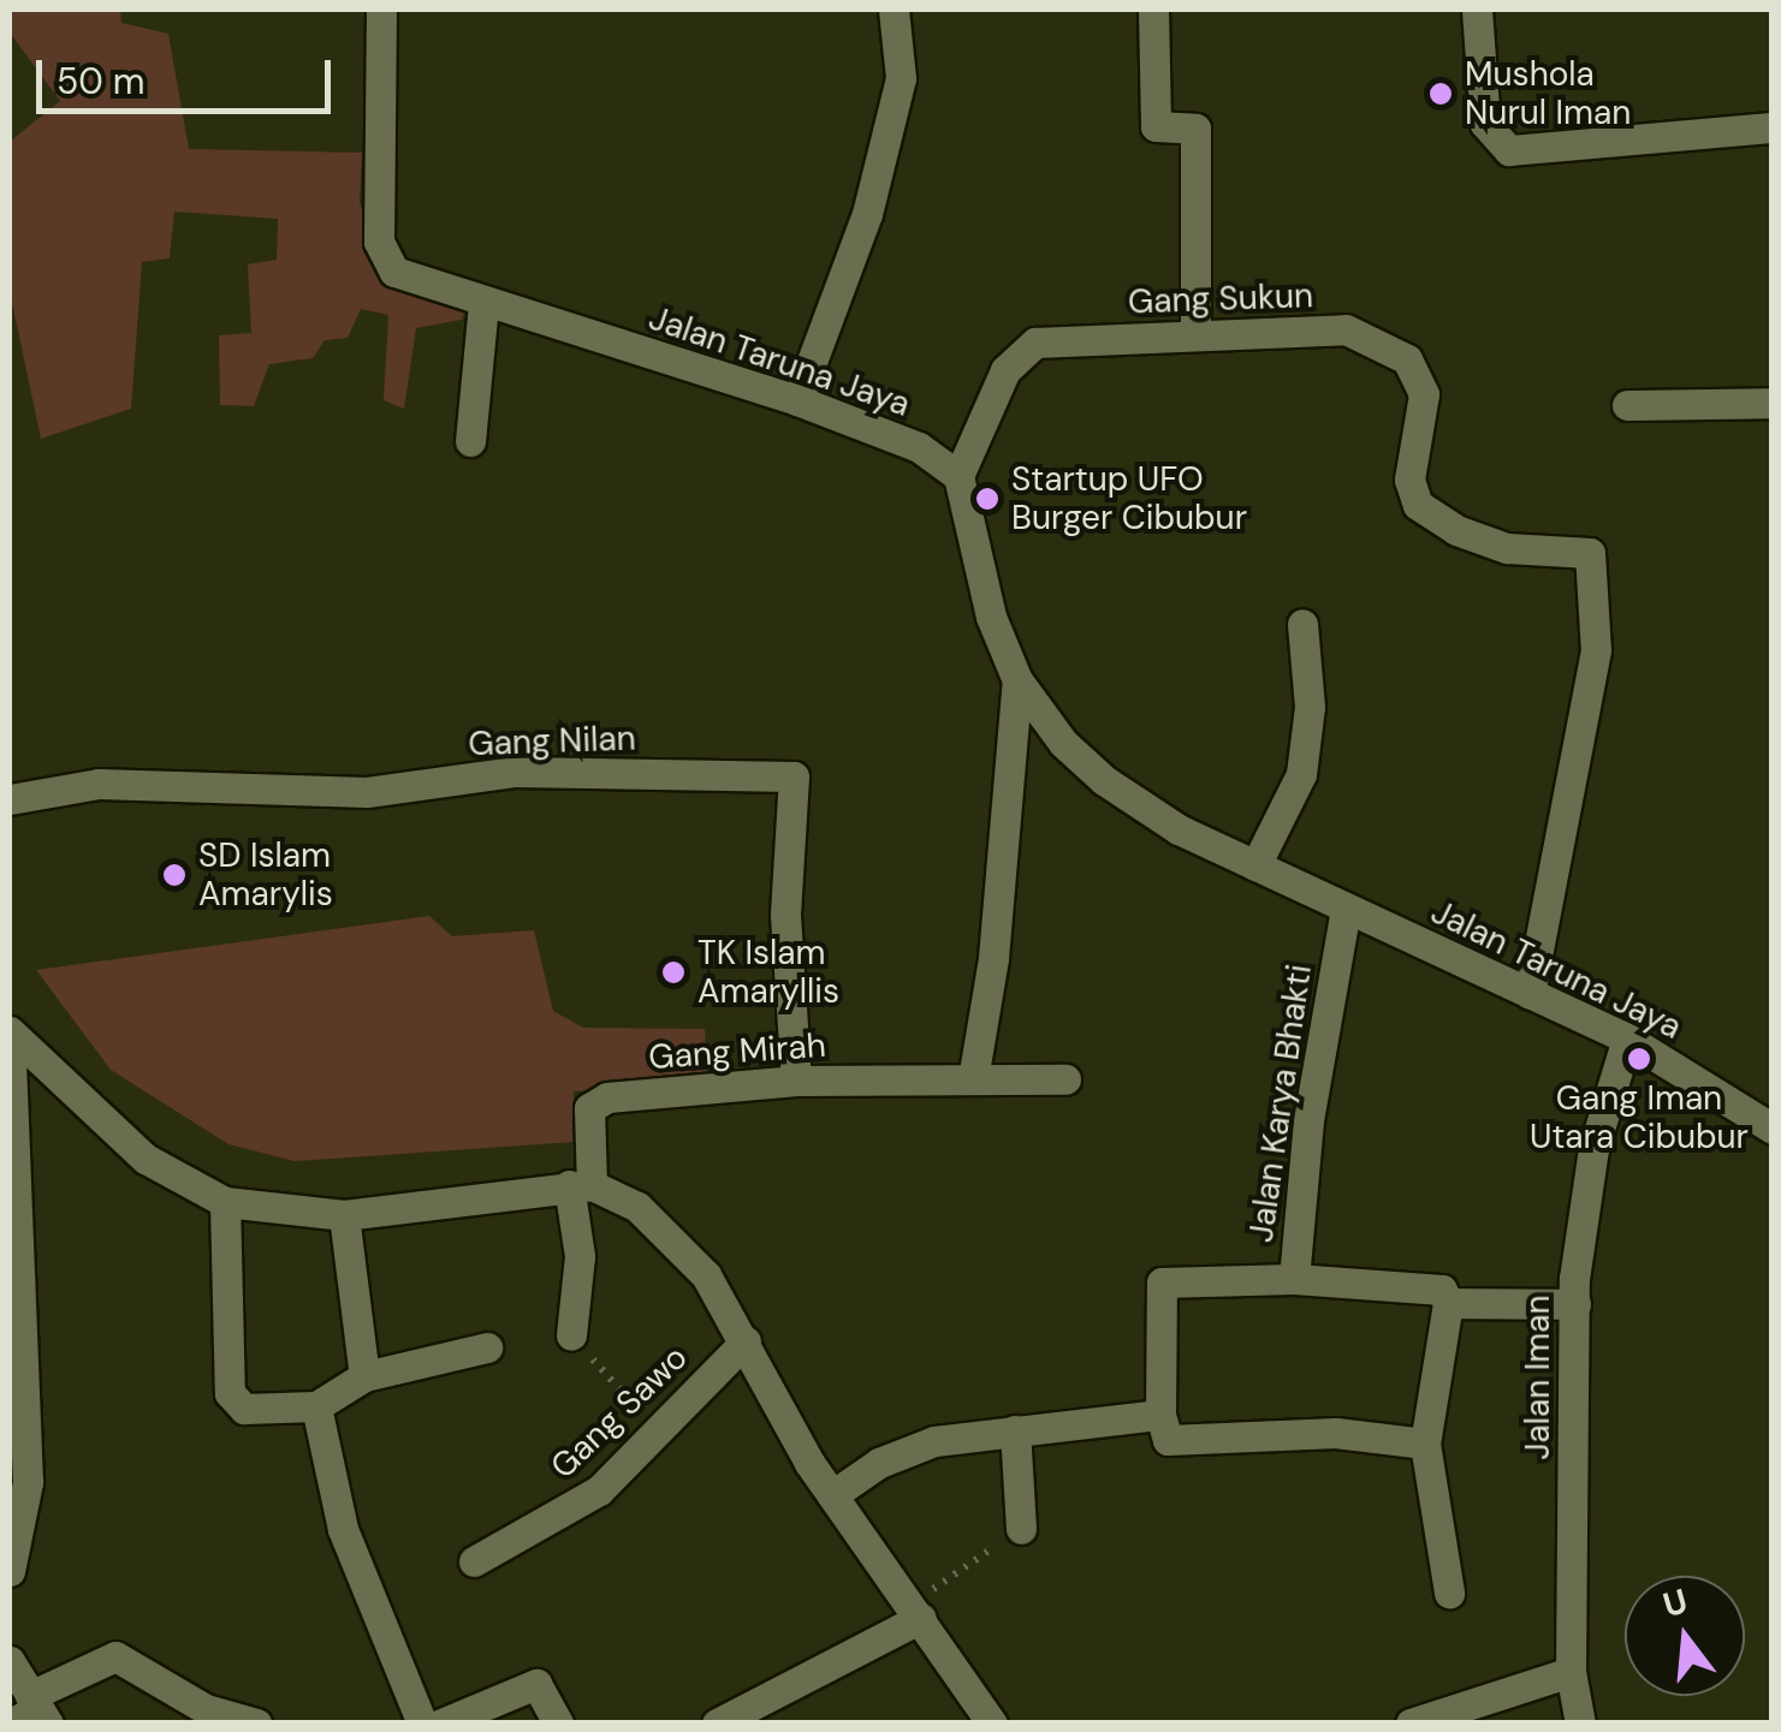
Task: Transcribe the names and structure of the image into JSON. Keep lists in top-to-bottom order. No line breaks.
{"streets":{"street":["Gang Sukun","Jalan Taruna Jaya","Gang Nilan","Gang Mirah","Jalan Karya Bhakti","Jalan Iman","Gang Sawo"]},"crossings":[["Gang Sukun","Jalan Taruna Jaya"],["Jalan Taruna Jaya","Jalan Karya Bhakti"],["Jalan Taruna Jaya","Jalan Iman"],["Gang Nilan","Gang Mirah"]],"places":["Mushola Nurul Iman","Startup UFO Burger Cibubur","SD Islam Amarylis","TK Islam Amaryllis","Gang Iman Utara Cibubur"],"scale_bar":"50 m","north":"top"}
